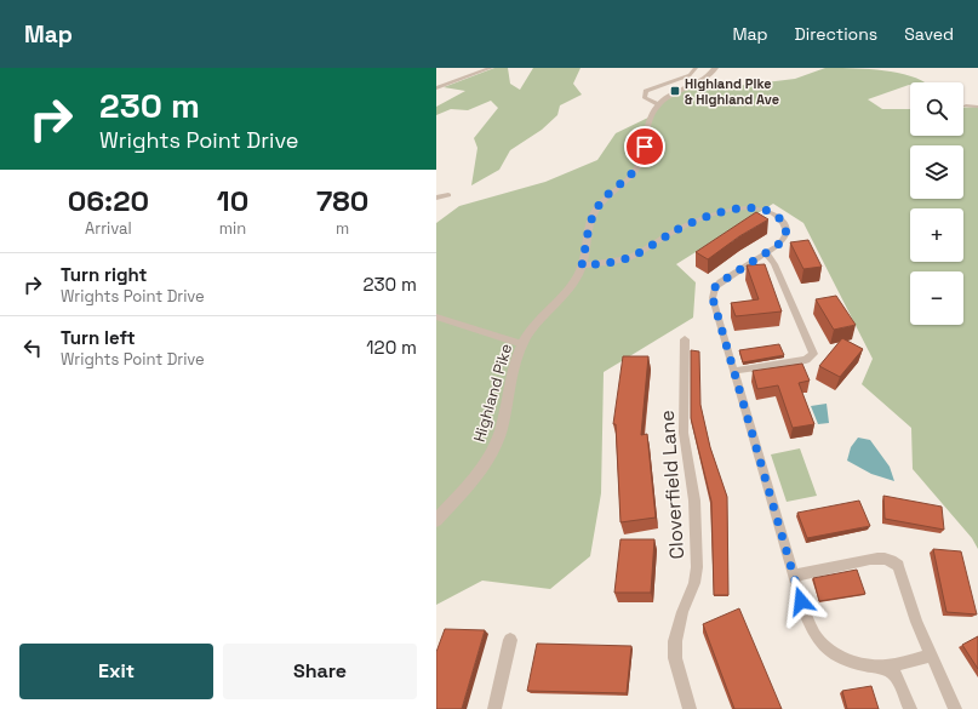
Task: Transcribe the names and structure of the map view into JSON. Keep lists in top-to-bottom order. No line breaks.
{"streets":{"street":["Highland Pike","Cloverfield Lane"]},"places":{"transit":["Highland Pike & Highland Ave"]},"page":{"header":"Map","nav":["Map","Directions","Saved"],"turn":["230 m","Wrights Point Drive"],"map_buttons":["+","−"],"eta":["06:20","Arrival","10","min","780","m"],"list":[{"name":"Turn right","note":"Wrights Point Drive","value":"230 m"},{"name":"Turn left","note":"Wrights Point Drive","value":"120 m"}],"buttons":["Exit","Share"]}}
